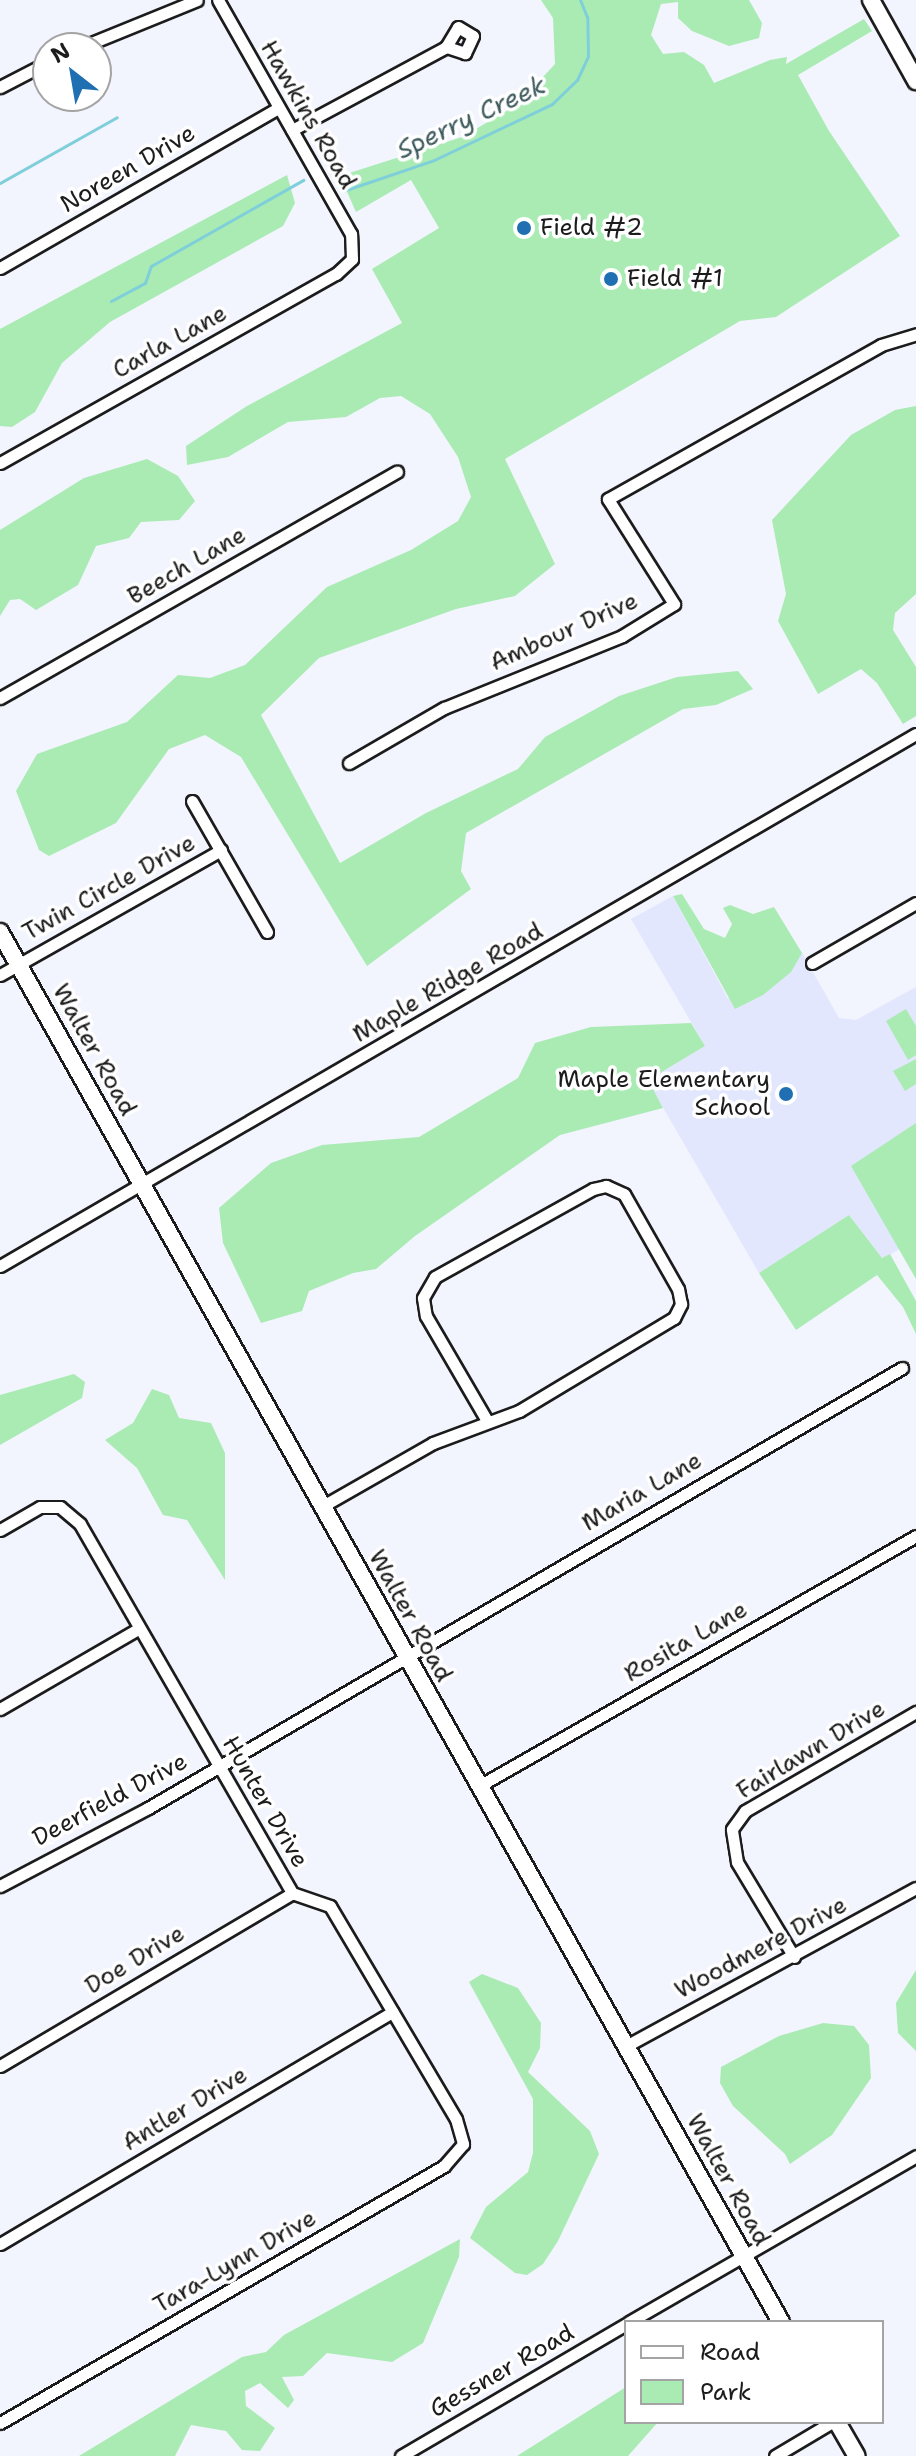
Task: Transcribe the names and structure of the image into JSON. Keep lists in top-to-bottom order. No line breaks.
{"streets":{"street":["Hawkins Road","Noreen Drive","Carla Lane","Beech Lane","Ambour Drive","Twin Circle Drive","Maple Ridge Road","Walter Road","Maria Lane","Rosita Lane","Fairlawn Drive","Deerfield Drive","Hunter Drive","Woodmere Drive","Doe Drive","Antler Drive","Tara-Lynn Drive","Gessner Road"]},"crossings":[["Hawkins Road","Noreen Drive"],["Hawkins Road","Carla Lane"],["Twin Circle Drive","Walter Road"],["Maple Ridge Road","Walter Road"],["Walter Road","Maria Lane"],["Walter Road","Rosita Lane"],["Walter Road","Deerfield Drive"],["Walter Road","Woodmere Drive"],["Walter Road","Gessner Road"],["Maria Lane","Deerfield Drive"],["Fairlawn Drive","Woodmere Drive"],["Deerfield Drive","Hunter Drive"],["Hunter Drive","Doe Drive"],["Hunter Drive","Antler Drive"],["Hunter Drive","Tara-Lynn Drive"]],"water":["Sperry Creek"],"places":["Field #2","Field #1","Maple Elementary School"],"legend":["Road","Park"],"north":"top left"}
